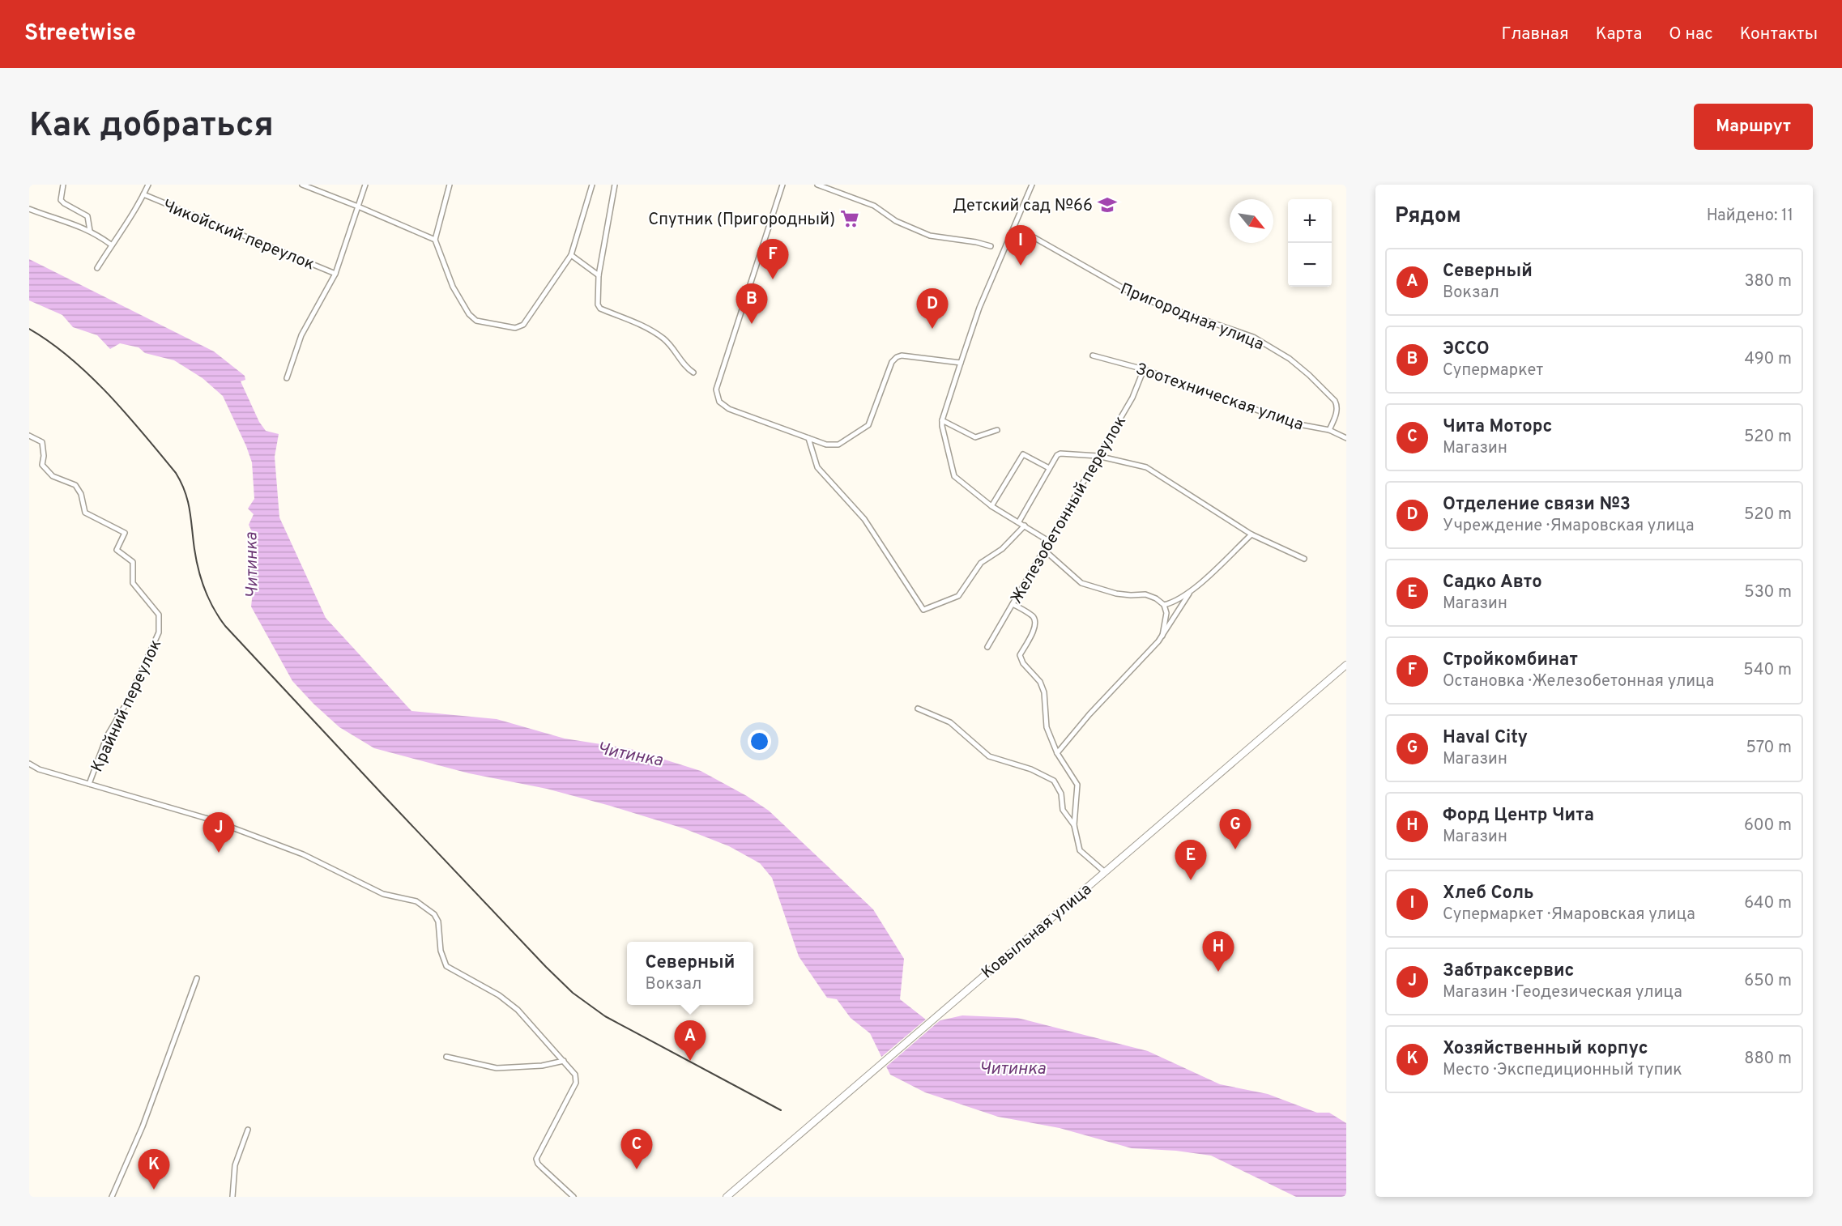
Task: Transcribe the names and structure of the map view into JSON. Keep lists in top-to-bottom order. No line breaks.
{"streets":{"main road":["Ковыльная улица"],"street":["Чикойский переулок","Пригородная улица","Зоотехническая улица","Железобетонный переулок","Крайний переулок"]},"crossings":[["Пригородная улица","Зоотехническая улица"],["Зоотехническая улица","Железобетонный переулок"]],"water":["Читинка"],"places":{"school or university":["Детский сад №66"],"supermarket":["Спутник (Пригородный)"]},"north":"bottom right","page":{"header":"Streetwise","nav":["Главная","Карта","О нас","Контакты"],"buttons":"Маршрут","title":"Как добраться","heading":["Рядом","Найдено: 11"],"map_buttons":["+","−"],"pins":["I","F","B","D","G","J","E","H","A","C","K"],"list":[{"mark":"A","name":"Северный","note":"Вокзал","value":"380 m"},{"mark":"B","name":"ЭССО","note":"Супермаркет","value":"490 m"},{"mark":"C","name":"Чита Моторс","note":"Магазин","value":"520 m"},{"mark":"D","name":"Отделение связи №3","note":"Учреждение · Ямаровская улица","value":"520 m"},{"mark":"E","name":"Садко Авто","note":"Магазин","value":"530 m"},{"mark":"F","name":"Стройкомбинат","note":"Остановка · Железобетонная улица","value":"540 m"},{"mark":"G","name":"Haval Сity","note":"Магазин","value":"570 m"},{"mark":"H","name":"Форд Центр Чита","note":"Магазин","value":"600 m"},{"mark":"I","name":"Хлеб Соль","note":"Супермаркет · Ямаровская улица","value":"640 m"},{"mark":"J","name":"Забтраксервис","note":"Магазин · Геодезическая улица","value":"650 m"},{"mark":"K","name":"Хозяйственный корпус","note":"Место · Экспедиционный тупик","value":"880 m"}],"popup":["Северный","Вокзал"]}}
